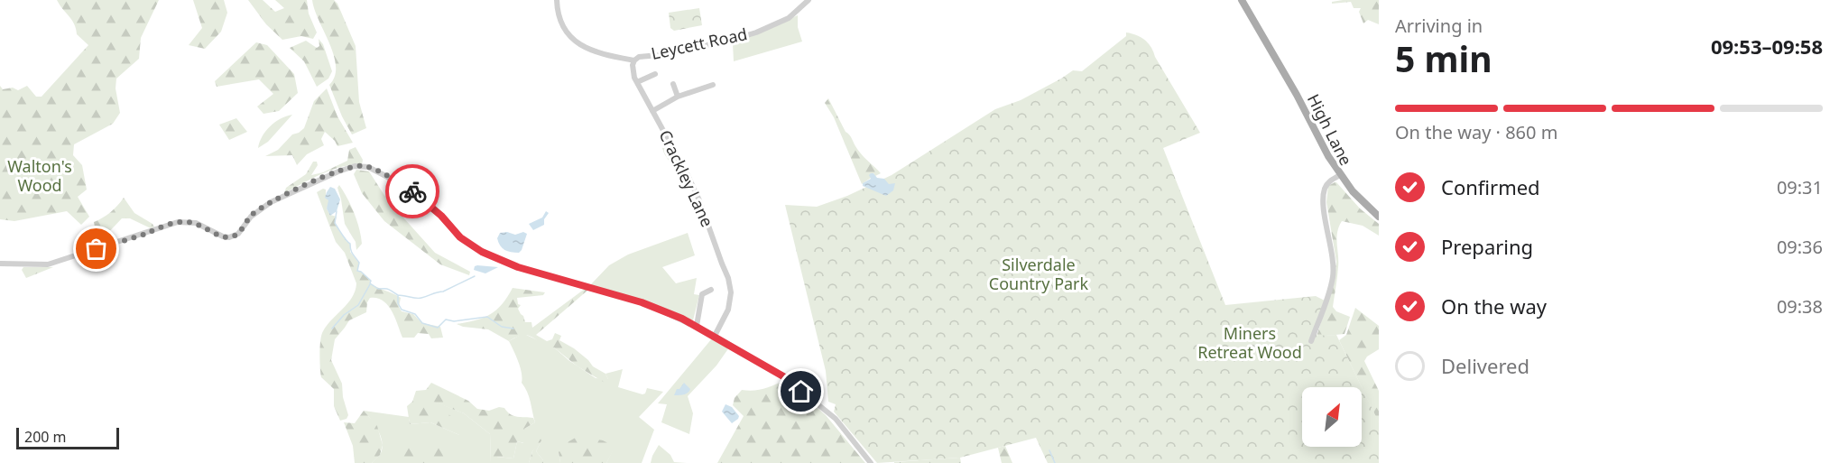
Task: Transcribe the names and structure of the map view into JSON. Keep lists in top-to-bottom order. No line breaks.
{"streets":{"main road":["High Lane"],"street":["Leycett Road","Crackley Lane"]},"crossings":[["Leycett Road","Crackley Lane"]],"parks":["Walton's Wood","Silverdale Country Park","Miners Retreat Wood"],"scale_bar":"200 m","north":"top right","page":{"heading":["5 min","Arriving in","09:53–09:58"],"bar":"On the way · 860 m","list":[["Confirmed","09:31"],["Preparing","09:36"],["On the way","09:38"],"Delivered"],"scale":"200 m"}}
